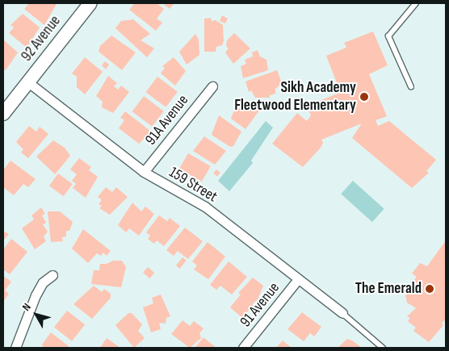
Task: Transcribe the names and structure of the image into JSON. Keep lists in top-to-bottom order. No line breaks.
{"streets":{"street":["92 Avenue","91A Avenue","159 Street","91 Avenue"]},"crossings":[["92 Avenue","159 Street"],["91A Avenue","159 Street"],["159 Street","91 Avenue"]],"places":["Sikh Academy Fleetwood Elementary","The Emerald"],"north":"top left"}
